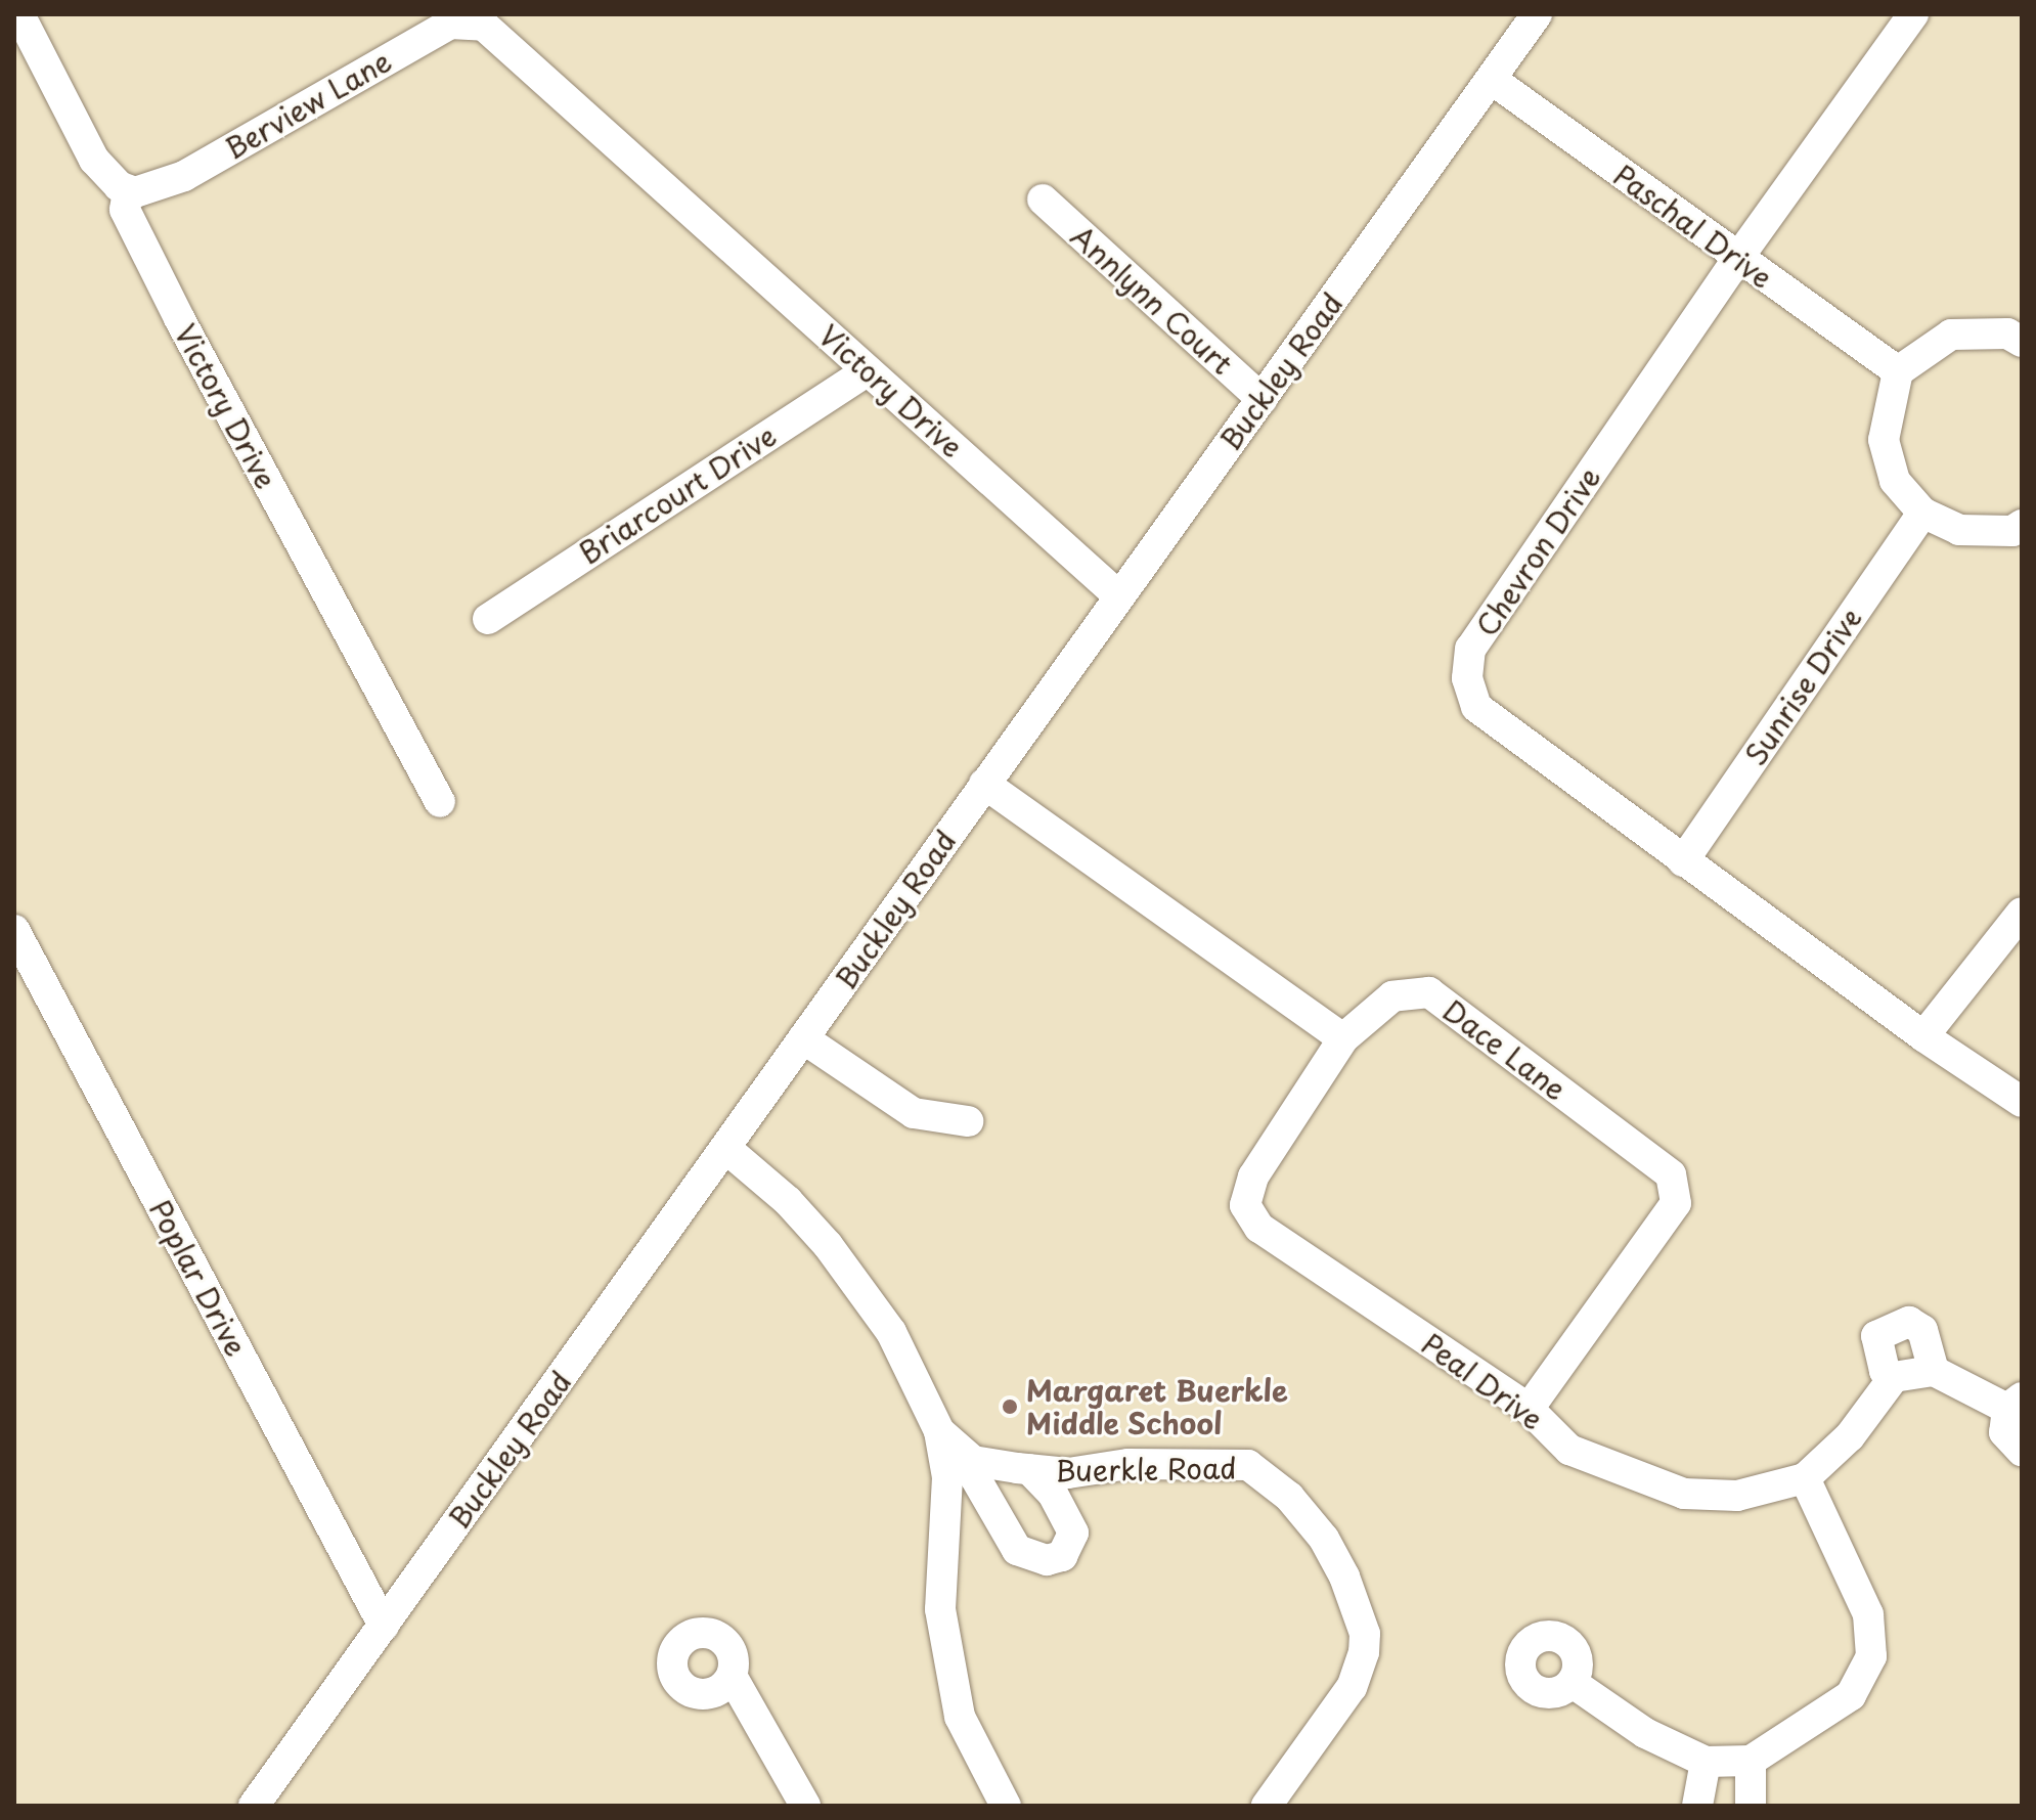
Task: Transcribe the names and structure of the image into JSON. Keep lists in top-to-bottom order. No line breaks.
{"streets":{"street":["Berview Lane","Paschal Drive","Annlynn Court","Buckley Road","Victory Drive","Briarcourt Drive","Chevron Drive","Sunrise Drive","Dace Lane","Poplar Drive","Peal Drive","Buerkle Road"]},"crossings":[["Berview Lane","Victory Drive"],["Paschal Drive","Buckley Road"],["Paschal Drive","Chevron Drive"],["Annlynn Court","Buckley Road"],["Buckley Road","Victory Drive"],["Buckley Road","Poplar Drive"],["Victory Drive","Briarcourt Drive"],["Chevron Drive","Sunrise Drive"],["Dace Lane","Peal Drive"]],"places":["Margaret Buerkle Middle School"]}
